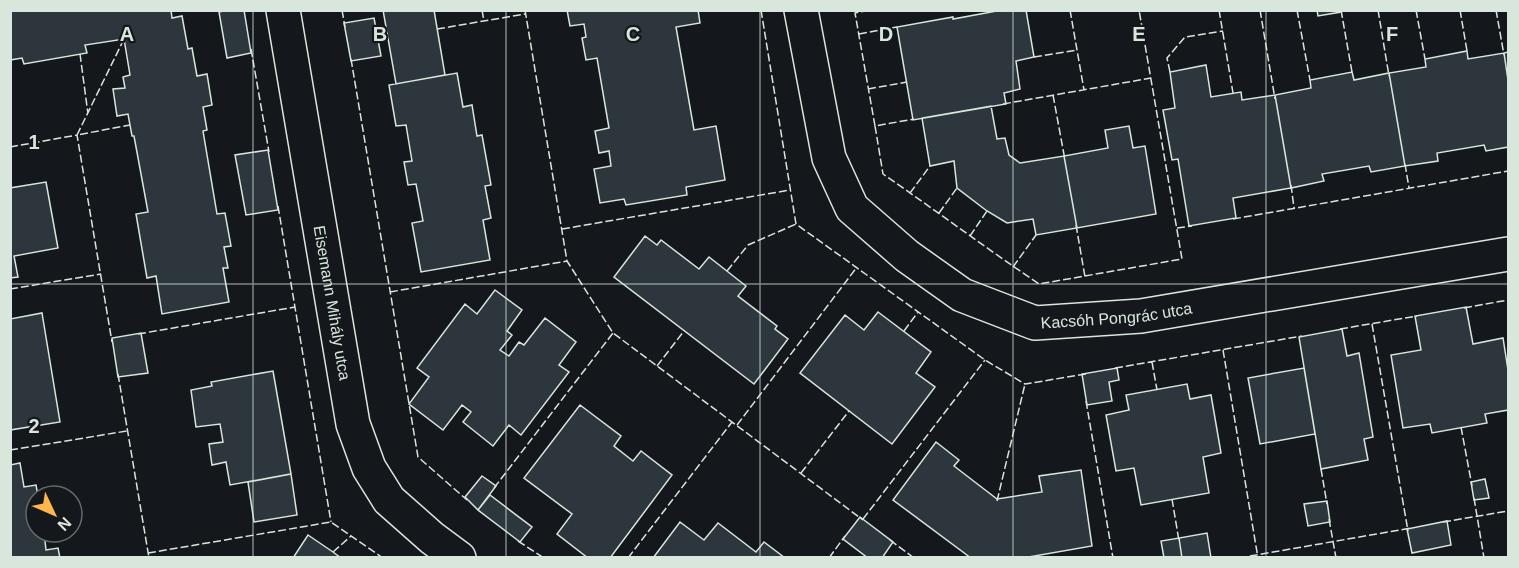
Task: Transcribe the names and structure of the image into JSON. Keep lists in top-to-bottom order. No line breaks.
{"streets":{"street":["Eisemann Mihály utca","Kacsóh Pongrác utca"]},"north":"bottom right","grid":{"columns":["A","B","C","D","E","F"],"rows":["1","2"]}}
